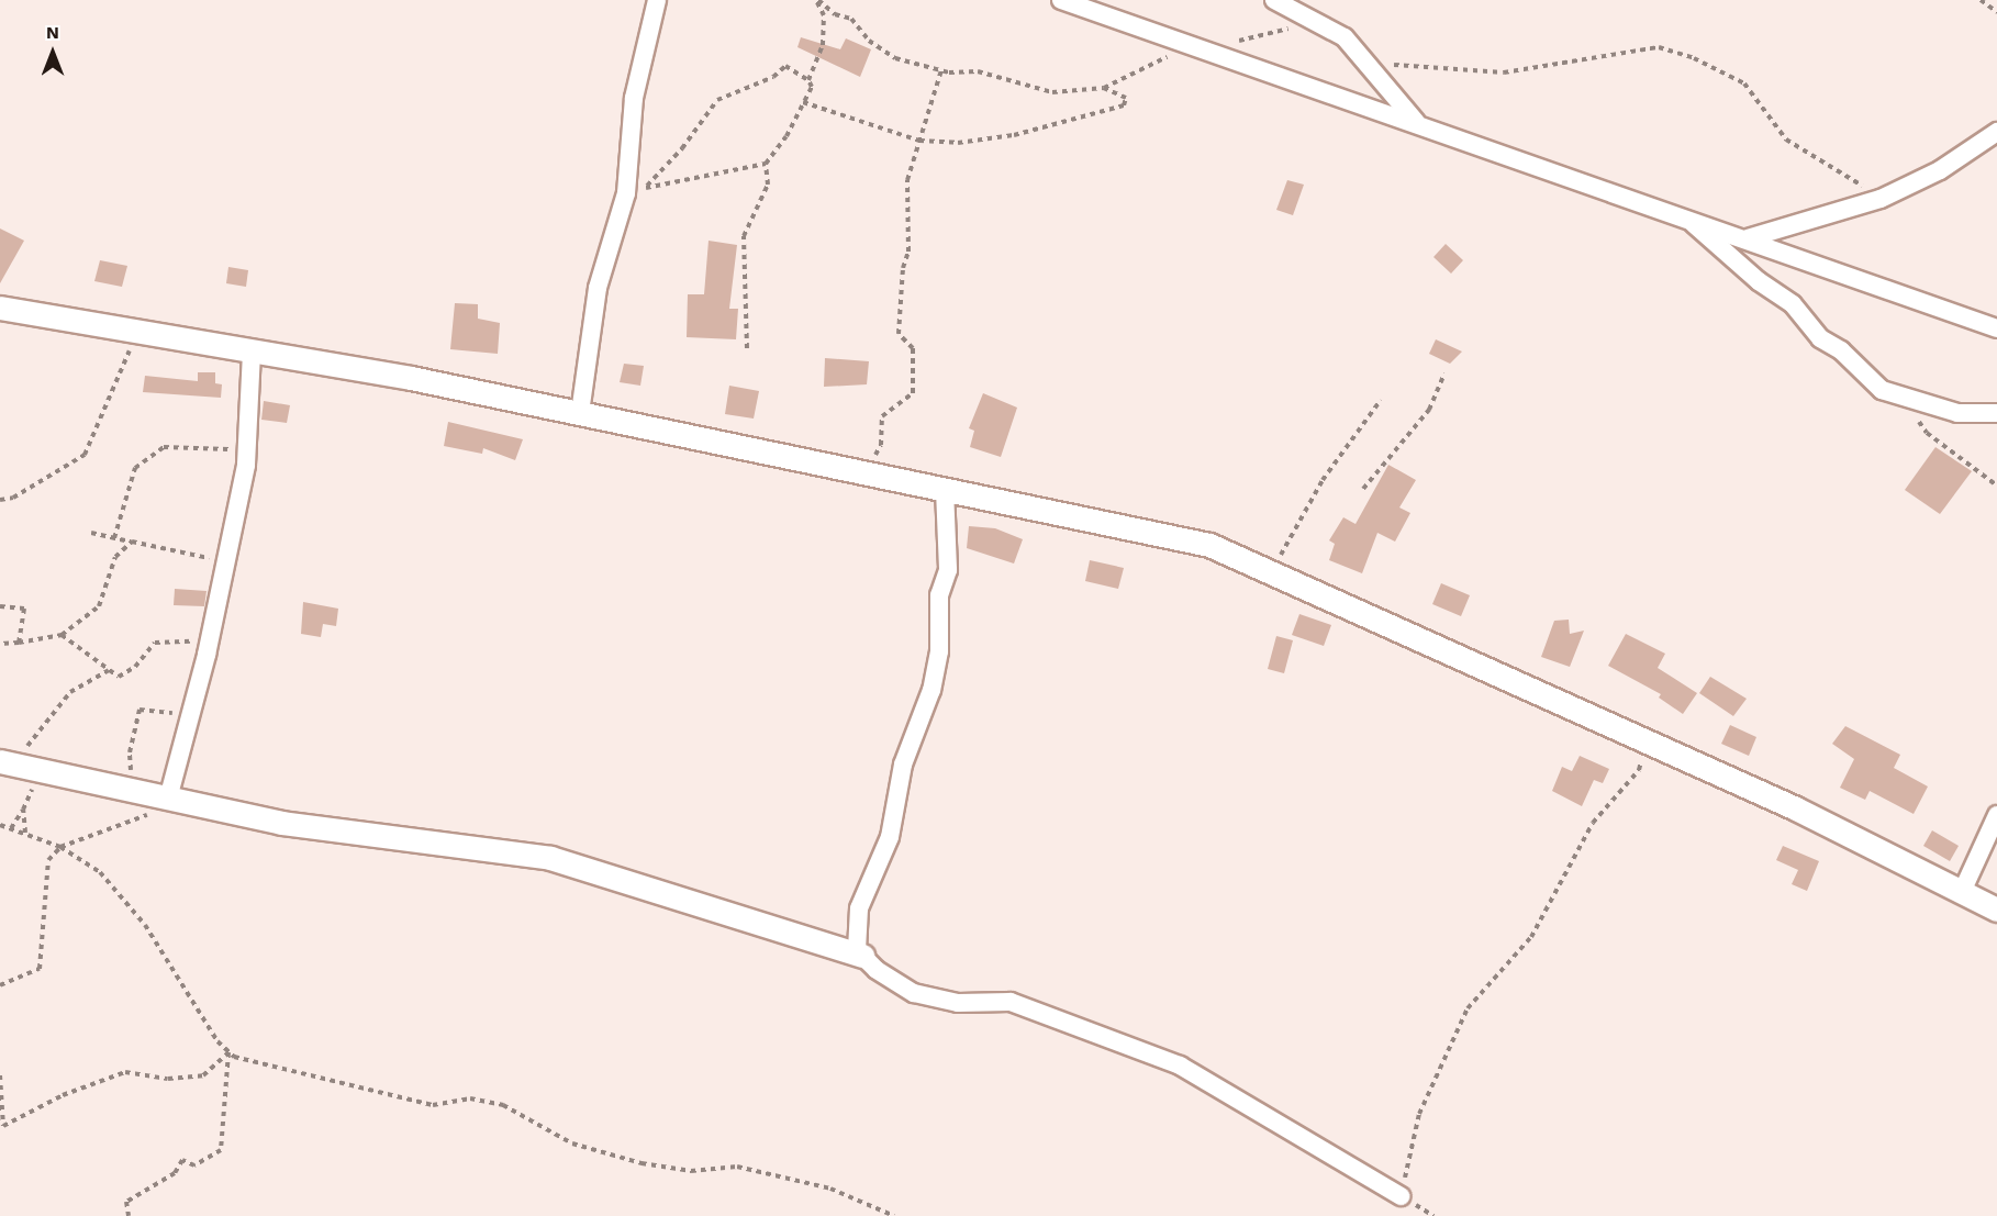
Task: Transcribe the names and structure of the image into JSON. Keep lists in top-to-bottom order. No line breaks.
{"north":"top"}
